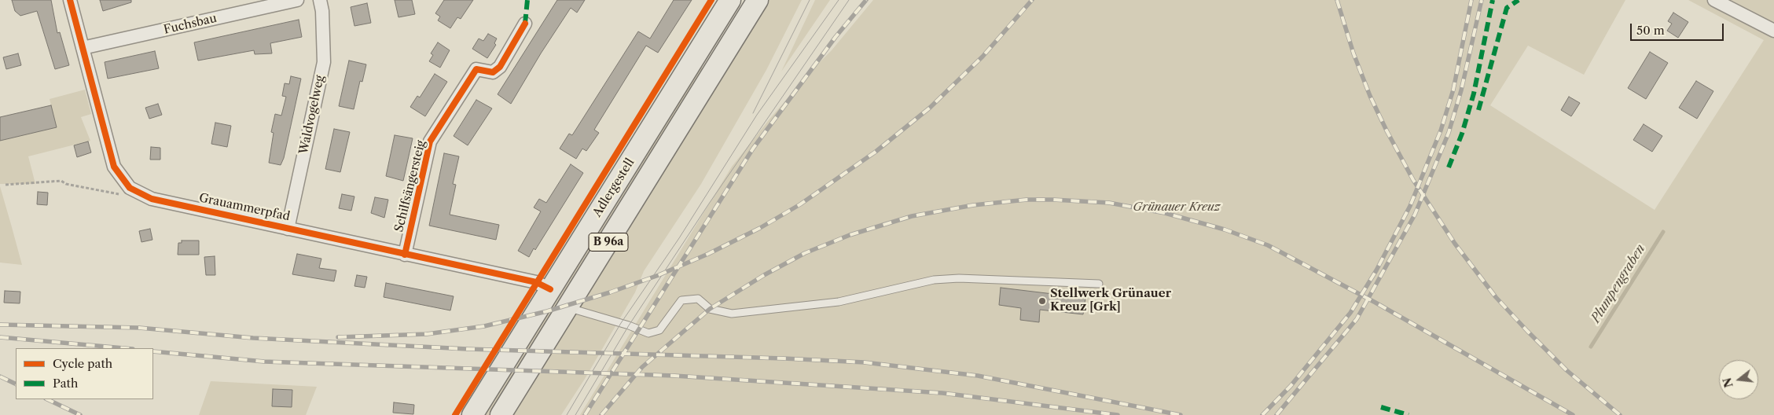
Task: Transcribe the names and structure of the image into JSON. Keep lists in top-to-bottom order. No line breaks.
{"streets":{"main road":["Adlergestell","B 96a"],"street":["Fuchsbau","Waldvogelweg","Schilfsängersteig","Grauammerpfad"]},"crossings":[["Fuchsbau","Grauammerpfad"],["Waldvogelweg","Grauammerpfad"],["Schilfsängersteig","Grauammerpfad"],["Adlergestell","Grauammerpfad"]],"water":["Plumpengraben"],"parks":["Grünauer Kreuz"],"places":["Stellwerk Grünauer Kreuz [Grk]"],"legend":["Cycle path","Path"],"scale_bar":"50 m","north":"left"}
